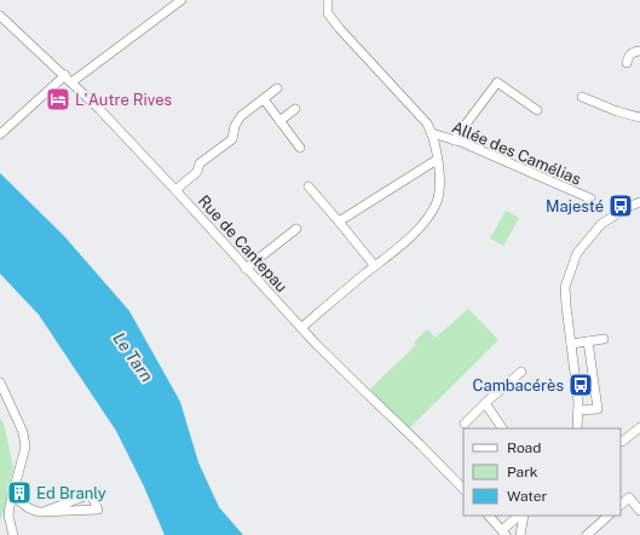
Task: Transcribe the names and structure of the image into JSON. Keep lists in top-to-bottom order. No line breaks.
{"streets":{"street":["Allée des Camélias","Rue de Cantepau"]},"water":["Le Tarn"],"places":{"hotel":["L'Autre Rives"],"bus stop":["Majesté","Cambacérès"],"building":["Ed Branly"]},"legend":["Road","Park","Water"]}
